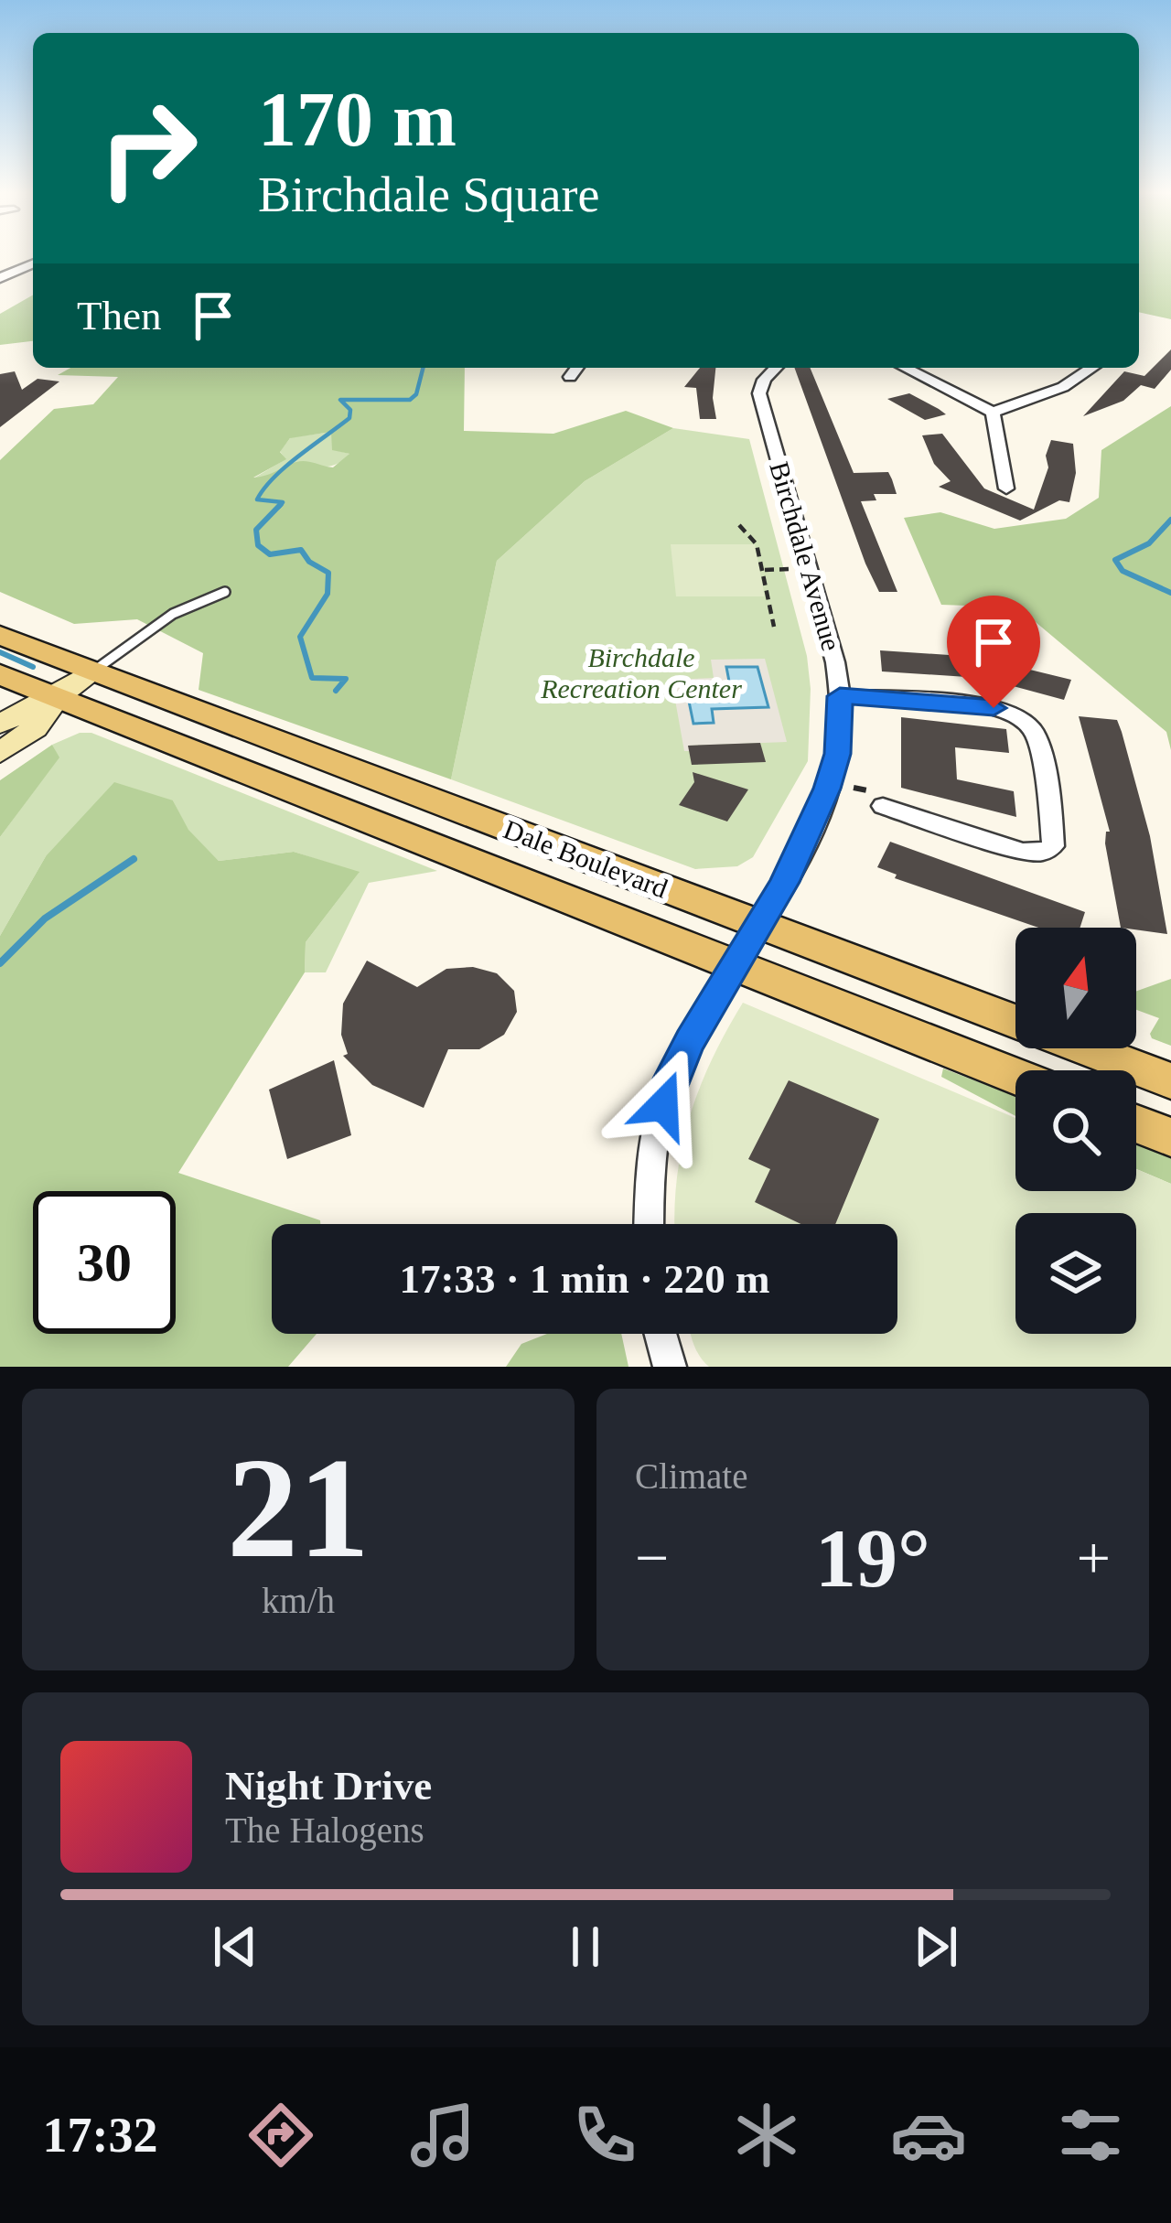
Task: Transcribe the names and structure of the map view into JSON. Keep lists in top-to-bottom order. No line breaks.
{"streets":{"main road":["Dale Boulevard"],"street":["Birchdale Avenue"]},"crossings":[["Birchdale Avenue","Dale Boulevard"]],"parks":["Birchdale Recreation Center"],"north":"top","page":{"turn":["170 m","Birchdale Square"],"then":"Then","limit":"30","trip":"17:33 · 1 min · 220 m","tile":[["21","km/h"],"Climate"],"heat":["−","19°","+"],"song":["Night Drive","The Halogens"],"tabs":"17:32"}}
